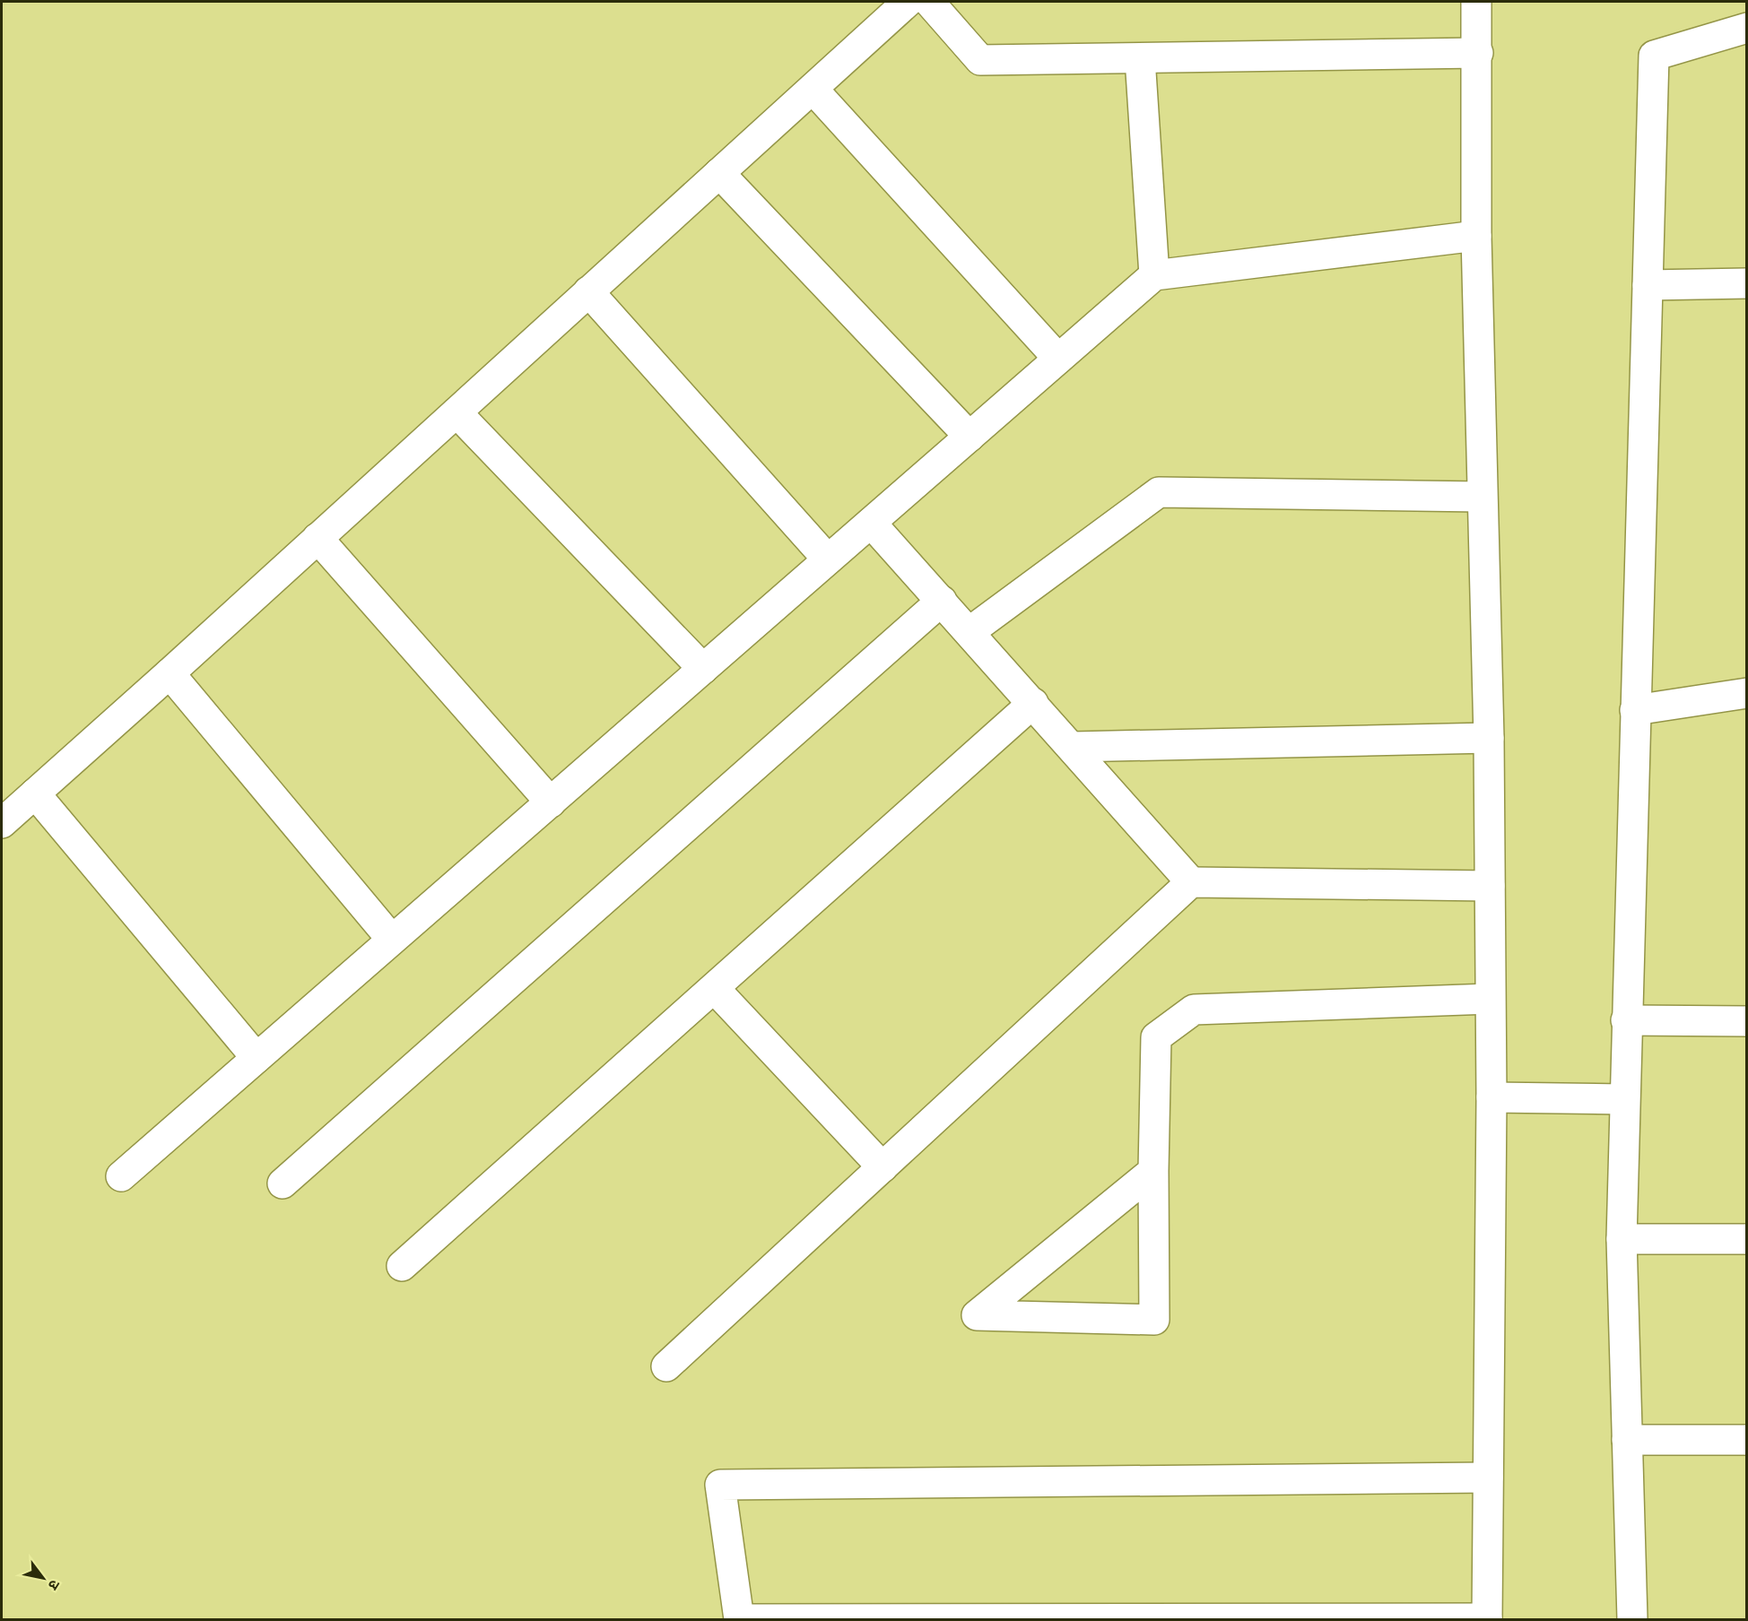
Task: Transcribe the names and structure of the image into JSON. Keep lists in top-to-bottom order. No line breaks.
{"north":"bottom right"}
